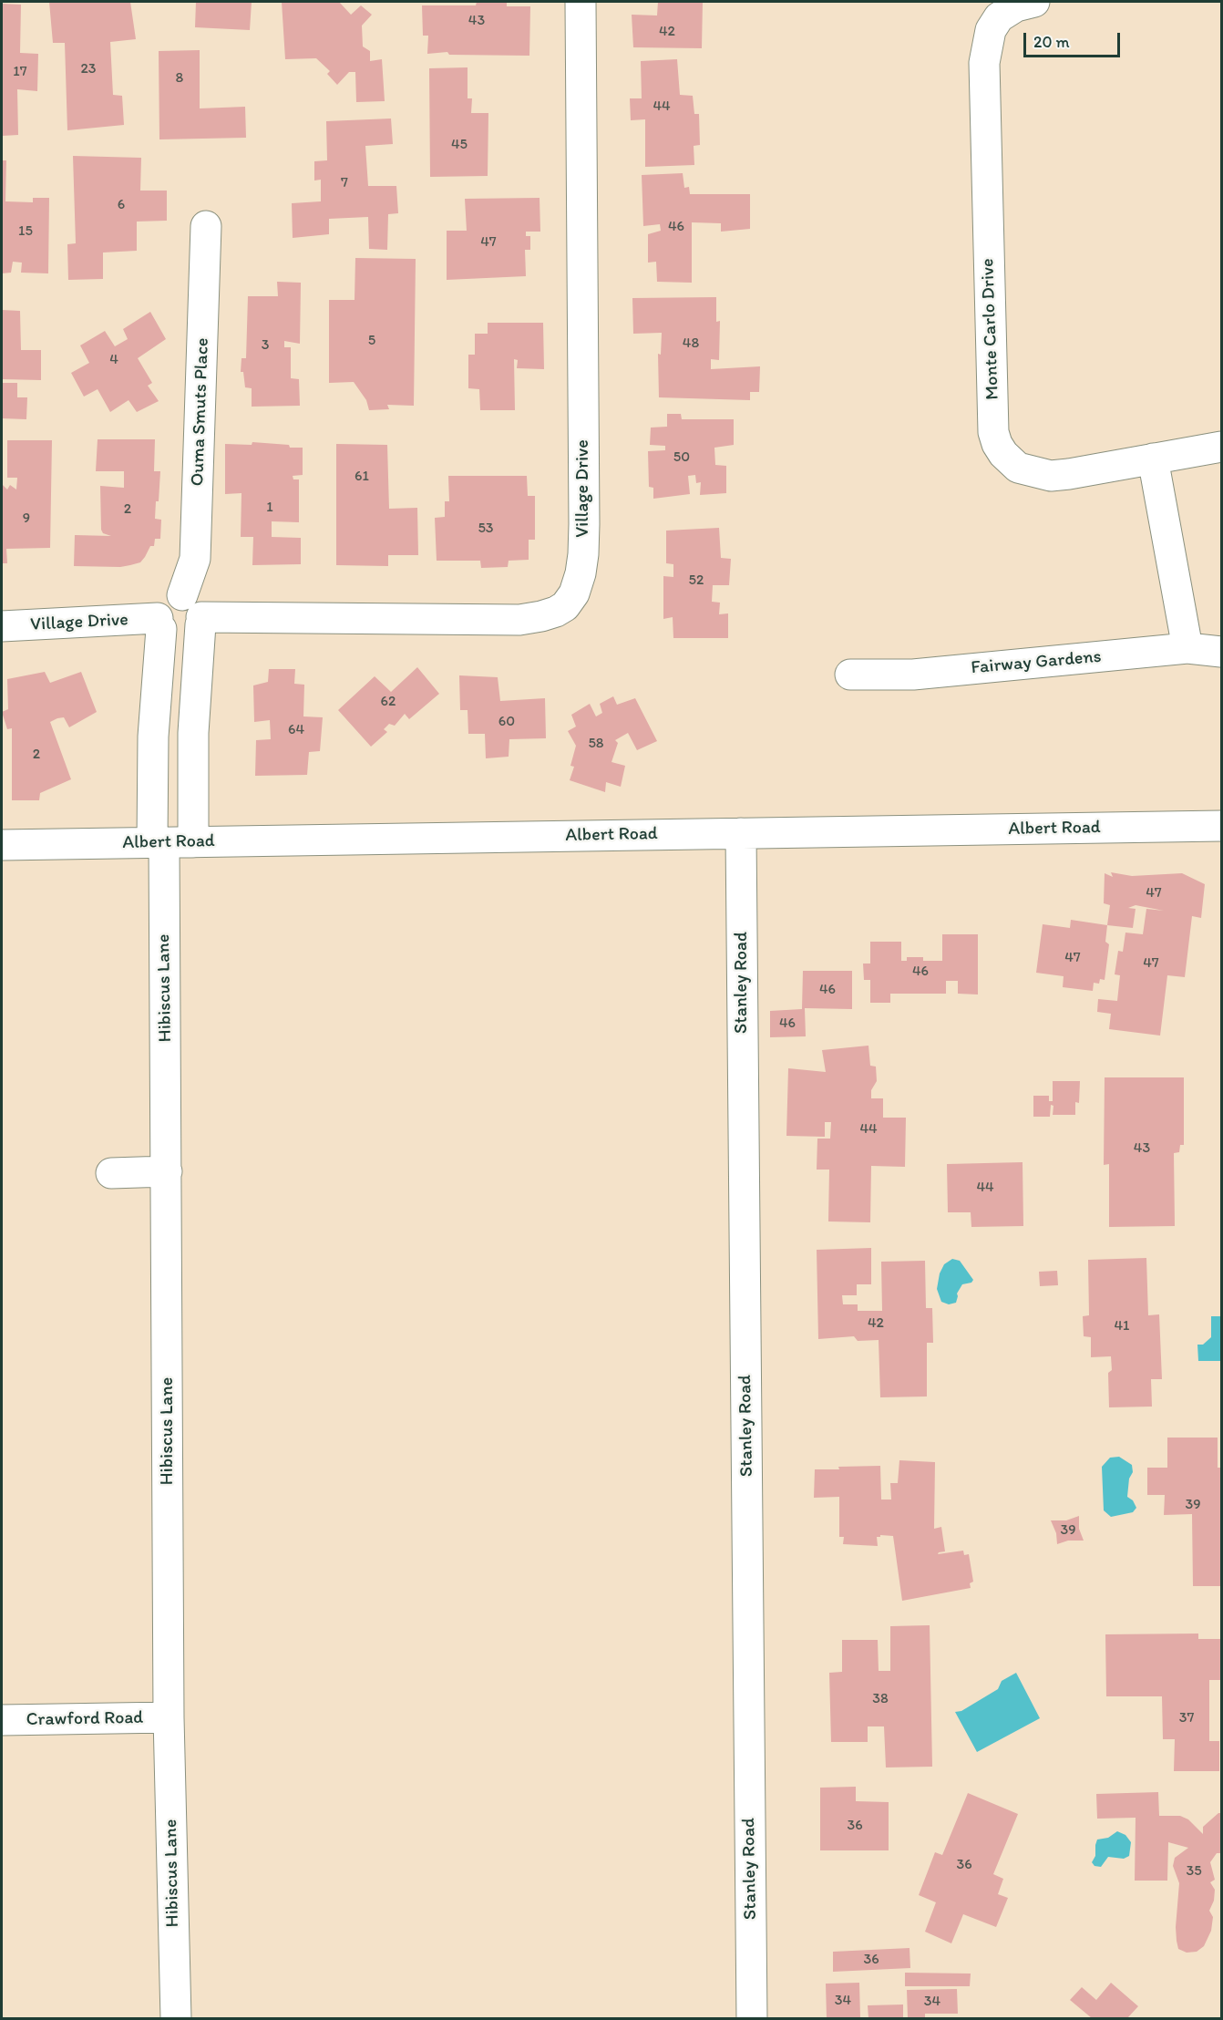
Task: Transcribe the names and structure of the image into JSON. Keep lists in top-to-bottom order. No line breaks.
{"streets":{"street":["Monte Carlo Drive","Ouma Smuts Place","Village Drive","Fairway Gardens","Albert Road","Stanley Road","Hibiscus Lane","Crawford Road"]},"crossings":[["Ouma Smuts Place","Village Drive"],["Ouma Smuts Place","Albert Road"],["Village Drive","Hibiscus Lane"],["Albert Road","Stanley Road"],["Albert Road","Hibiscus Lane"],["Hibiscus Lane","Crawford Road"]],"house_numbers":["43","42","23","17","8","44","45","7","6","46","15","47","5","48","3","4","50","61","1","2","9","53","52","62","60","64","58","2","47","47","47","46","46","46","44","43","44","42","41","39","39","38","37","36","36","35","36","34","34"],"scale_bar":"20 m"}
